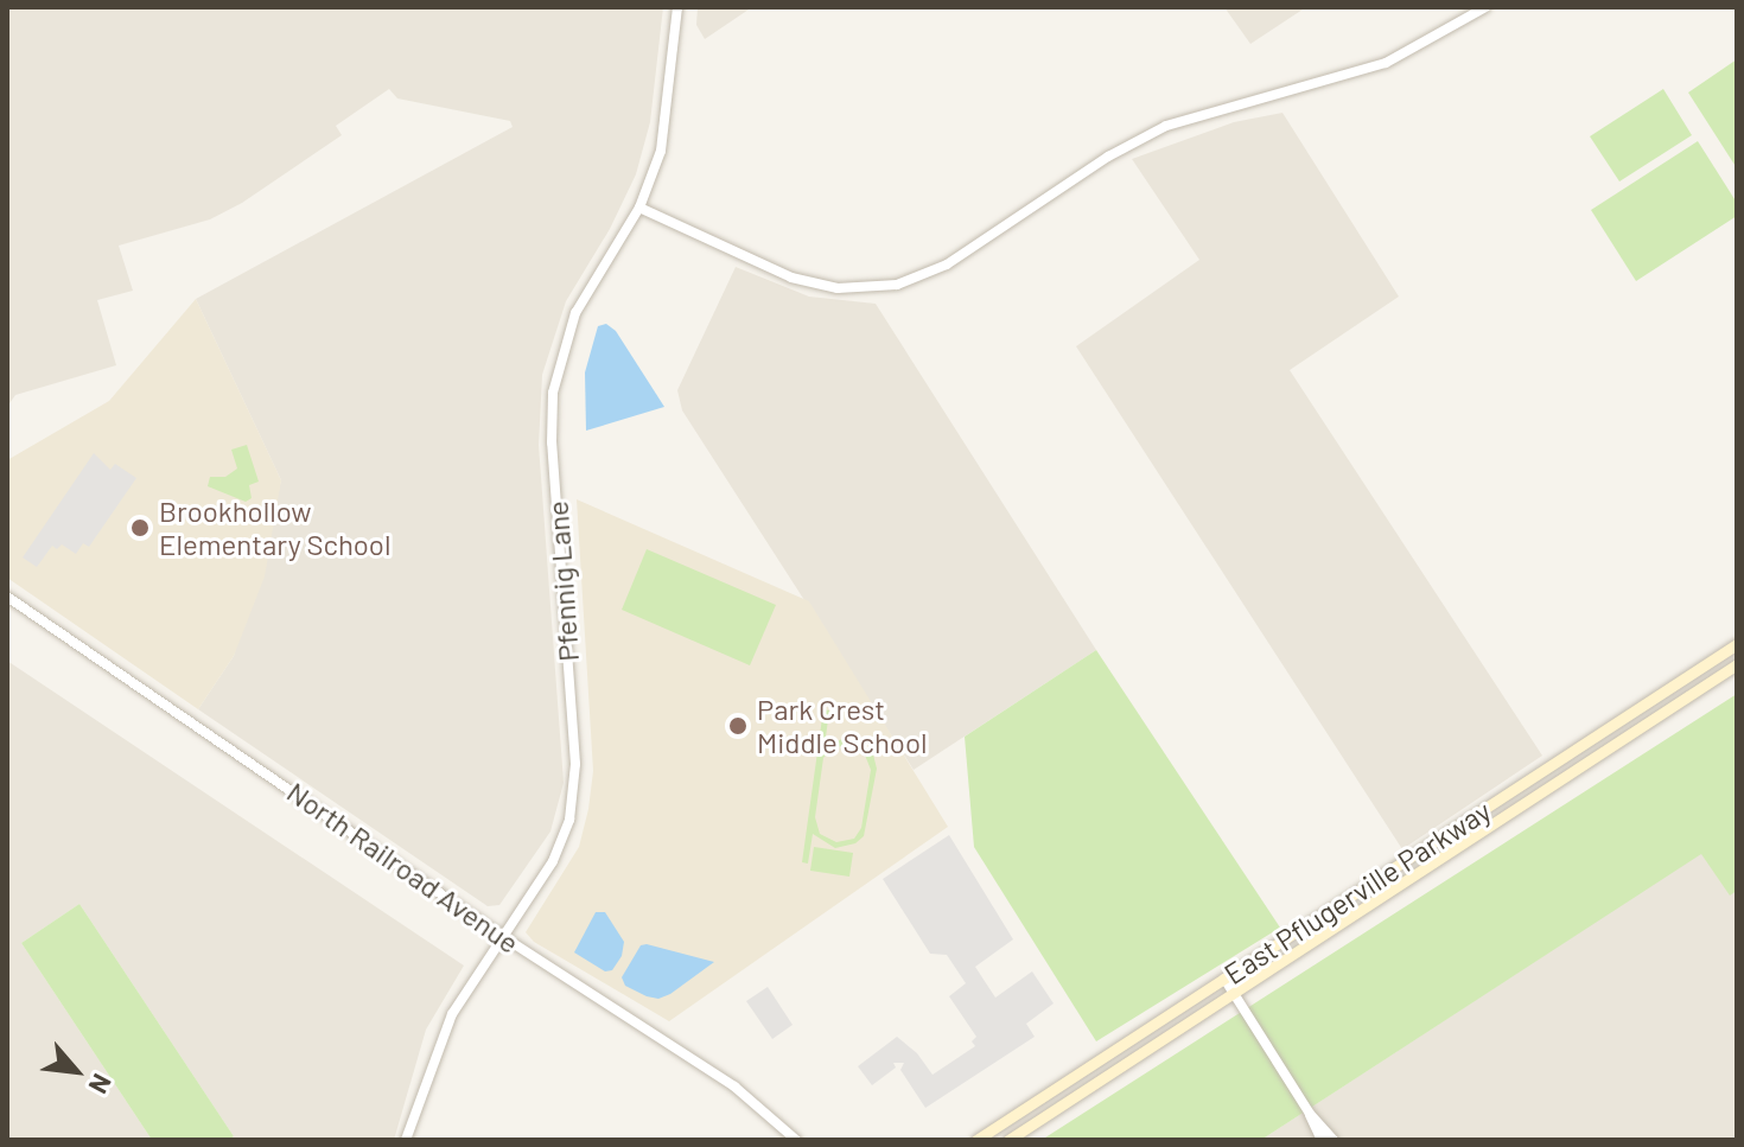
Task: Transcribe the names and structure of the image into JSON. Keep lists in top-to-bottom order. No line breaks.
{"streets":{"main road":["East Pflugerville Parkway"],"street":["Pfennig Lane","North Railroad Avenue"]},"crossings":[["Pfennig Lane","North Railroad Avenue"]],"places":["Brookhollow Elementary School","Park Crest Middle School"],"north":"bottom right"}
